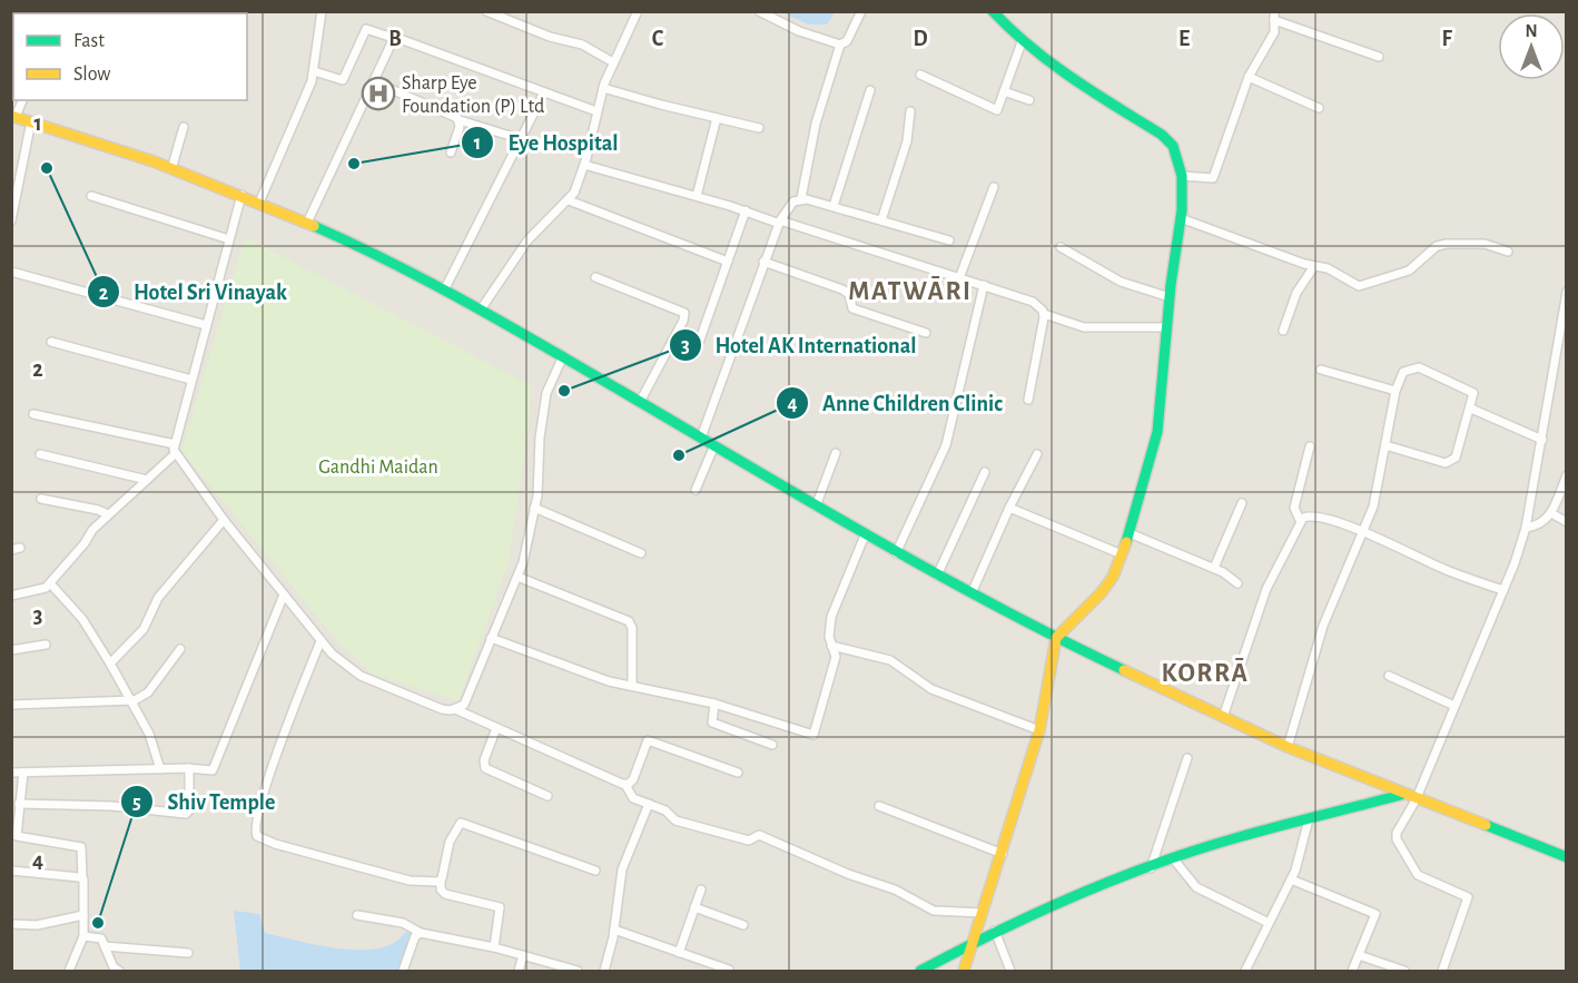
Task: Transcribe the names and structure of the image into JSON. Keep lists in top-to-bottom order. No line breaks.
{"districts":["MATWĀRI","KORRĀ"],"parks":["Gandhi Maidan"],"places":{"hospital":["Sharp Eye Foundation (P) Ltd"],"other":["Eye Hospital","Hotel Sri Vinayak","Hotel AK International","Anne Children Clinic","Shiv Temple"]},"legend":["Fast","Slow"],"north":"top","grid":{"columns":["B","C","D","E","F"],"rows":["1","2","3","4"]}}
